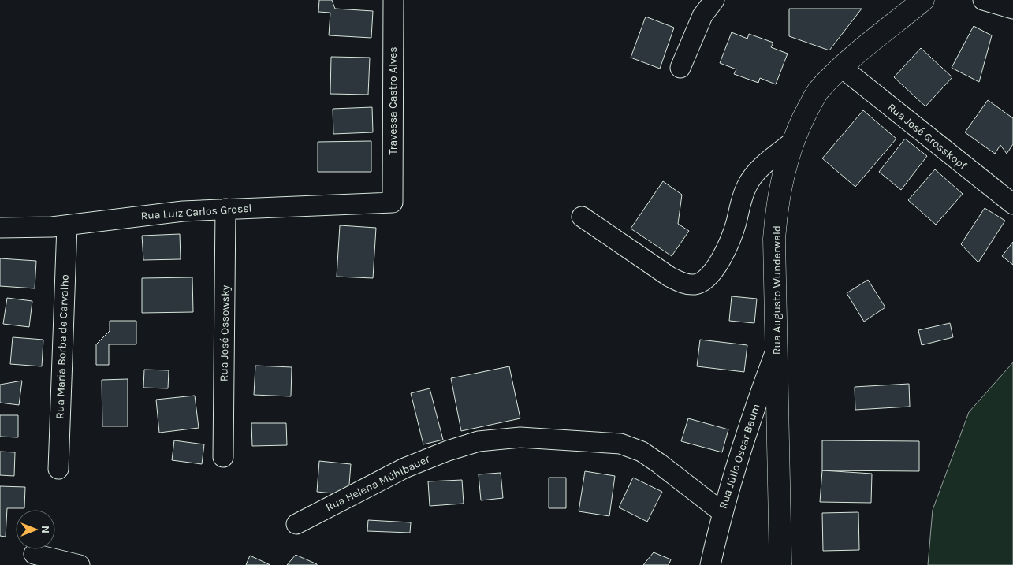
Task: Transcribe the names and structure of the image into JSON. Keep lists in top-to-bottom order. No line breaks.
{"streets":{"main road":["Rua Augusto Wunderwald"],"street":["Travessa Castro Alves","Rua José Grosskopf","Rua Luiz Carlos Grossl","Rua José Ossowsky","Rua Maria Borba de Carvalho","Rua Júlio Oscar Baum","Rua Helena Mühlbauer"]},"crossings":[["Travessa Castro Alves","Rua Luiz Carlos Grossl"],["Rua José Grosskopf","Rua Augusto Wunderwald"],["Rua Luiz Carlos Grossl","Rua José Ossowsky"],["Rua Luiz Carlos Grossl","Rua Maria Borba de Carvalho"],["Rua Augusto Wunderwald","Rua Júlio Oscar Baum"],["Rua Júlio Oscar Baum","Rua Helena Mühlbauer"]],"north":"right"}
